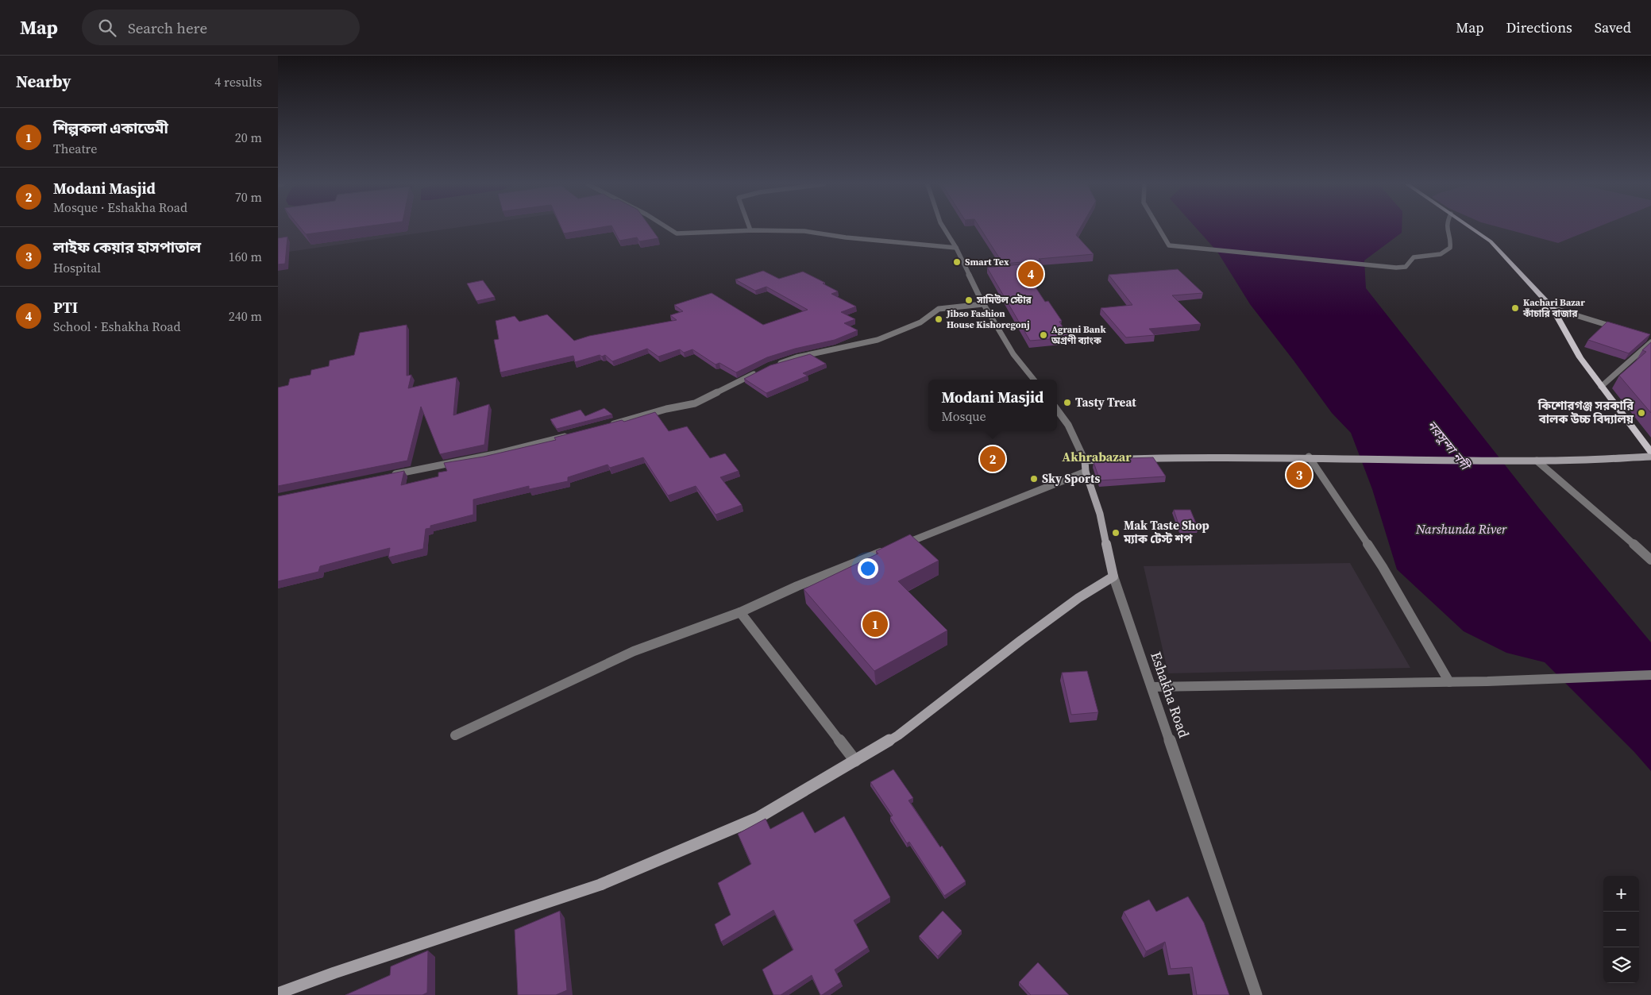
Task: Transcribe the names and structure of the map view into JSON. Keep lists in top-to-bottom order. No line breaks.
{"streets":{"main road":["Eshakha Road"]},"districts":["Akhrabazar"],"water":["নরসুন্দা নদী","Narshunda River"],"places":["Smart Tex","সামিউল স্টোর","Kachari Bazar কাঁচারি বাজার","Jibso Fashion House Kishoregonj","Agrani Bank অগ্রণী ব্যাংক","Tasty Treat","কিশোরগঞ্জ সরকারি বালক উচ্চ বিদ্যালয়","Sky Sports","Mak Taste Shop ম্যাক টেস্ট শপ"],"page":{"header":"Map","search":"Search here","nav":["Map","Directions","Saved"],"heading":["Nearby","4 results"],"list":[{"mark":"1","name":"শিল্পকলা একাডেমী","note":"Theatre","value":"20 m"},{"mark":"2","name":"Modani Masjid","note":"Mosque · Eshakha Road","value":"70 m"},{"mark":"3","name":"লাইফ কেয়ার হাসপাতাল","note":"Hospital","value":"160 m"},{"mark":"4","name":"PTI","note":"School · Eshakha Road","value":"240 m"}],"pins":["4","2","3","1"],"popup":["Modani Masjid","Mosque"],"map_buttons":["+","−"]}}
